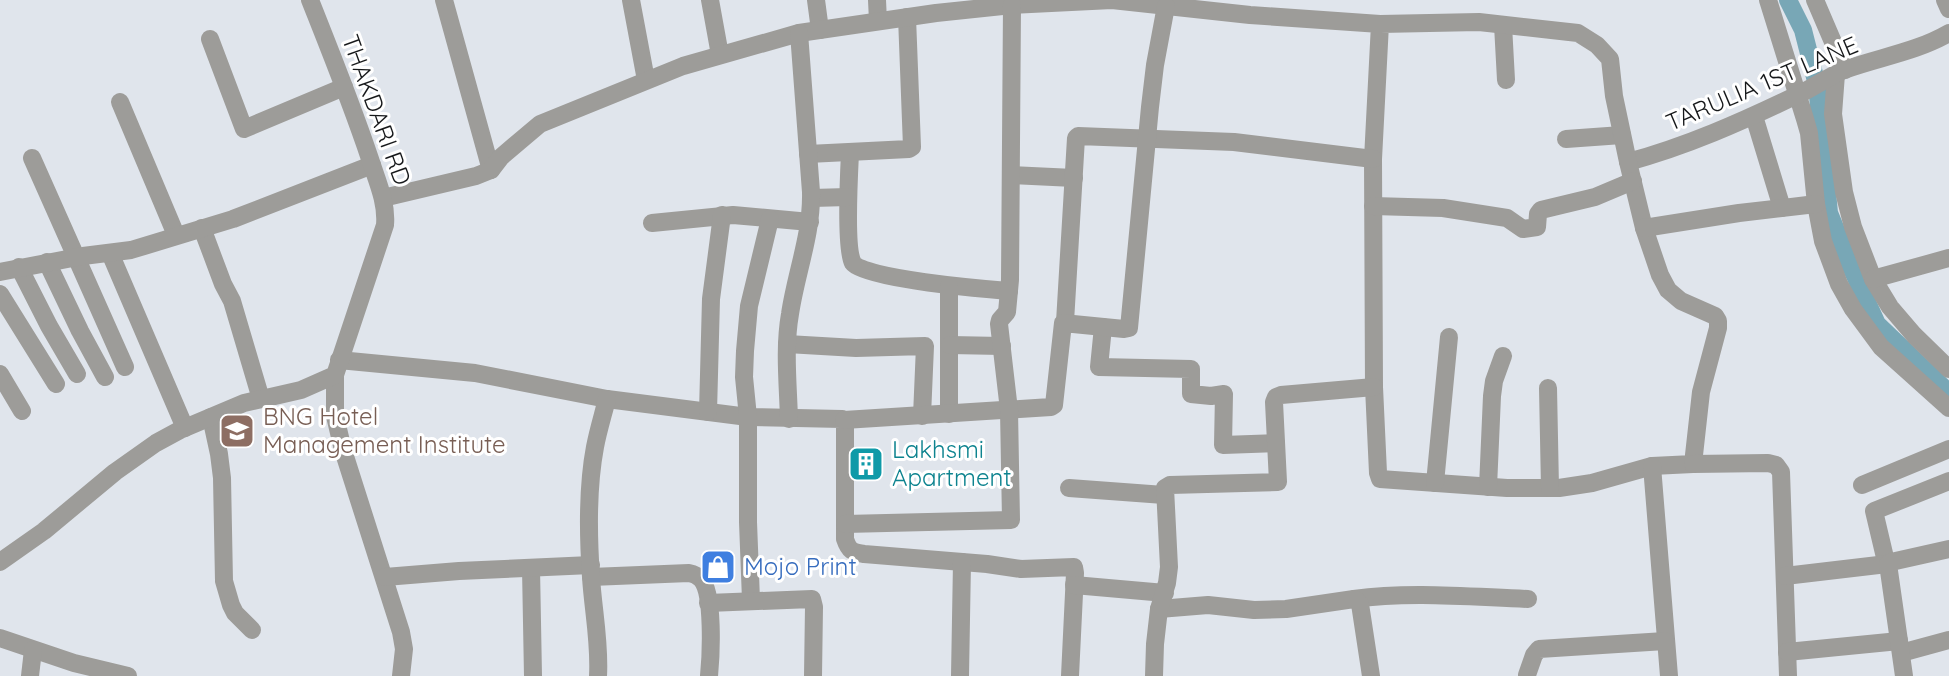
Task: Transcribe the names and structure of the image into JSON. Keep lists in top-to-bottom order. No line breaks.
{"streets":{"street":["TARULIA 1ST LANE","THAKDARI RD"]},"places":{"school or university":["BNG Hotel Management Institute"],"building":["Lakhsmi Apartment"],"shop":["Mojo Print"]}}
